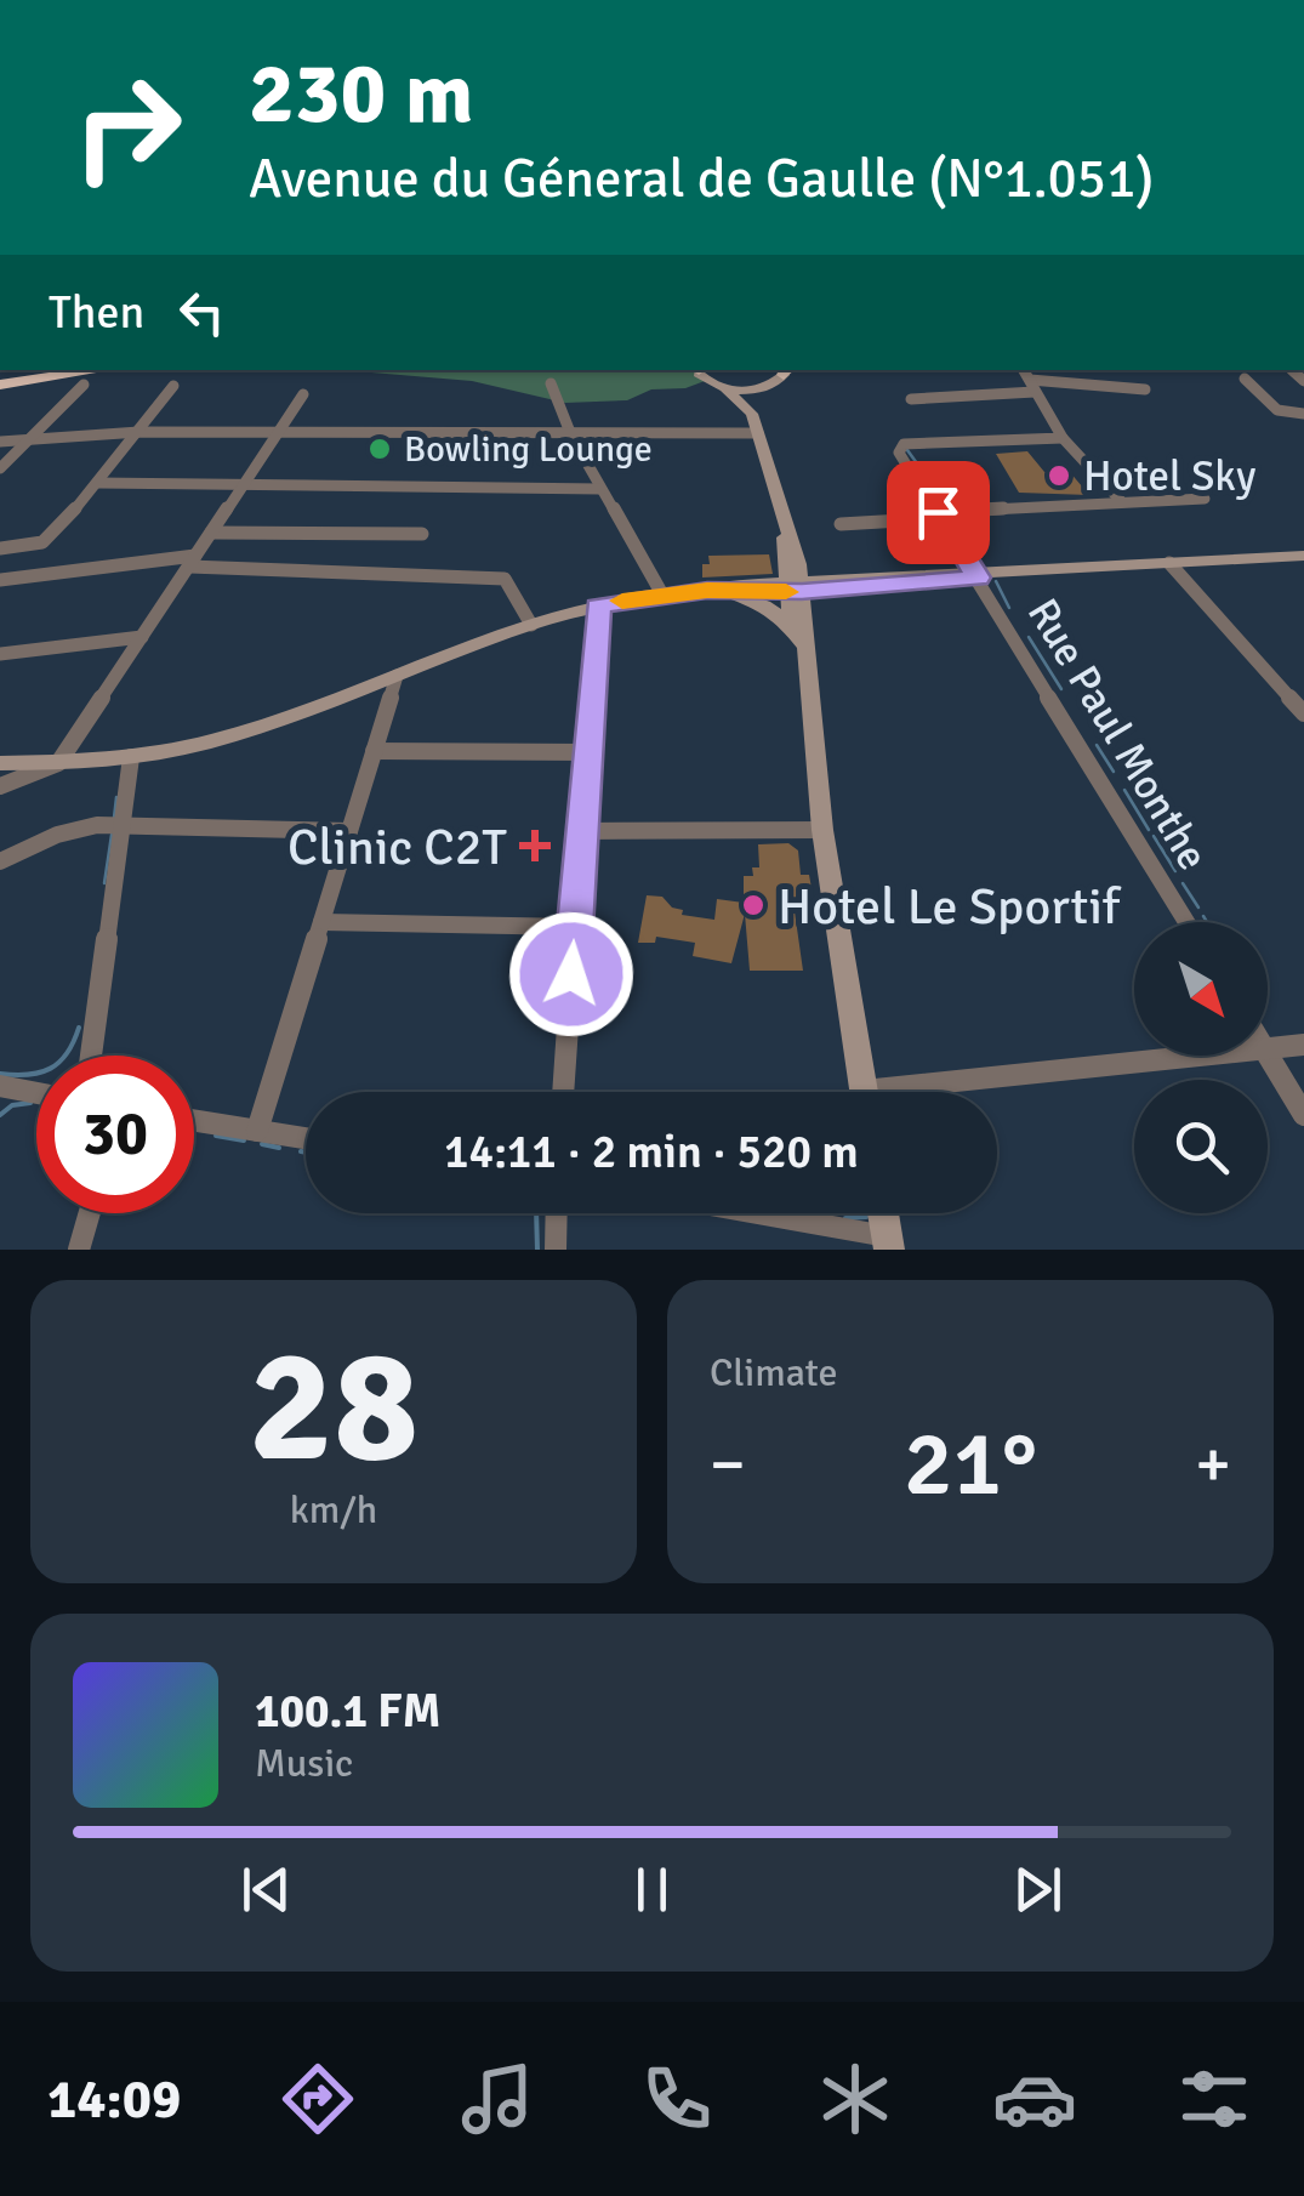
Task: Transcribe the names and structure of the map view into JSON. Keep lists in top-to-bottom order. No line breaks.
{"streets":{"street":["Rue Paul Monthe"]},"places":{"other":["Bowling Lounge","Hotel Sky","Hotel Le Sportif"],"health":["Clinic C2T"]},"north":"bottom right","page":{"turn":["230 m","Avenue du Géneral de Gaulle (N°1.051)"],"then":"Then","limit":"30","trip":"14:11 · 2 min · 520 m","tile":[["28","km/h"],"Climate"],"heat":["−","21°","+"],"song":["100.1 FM","Music"],"tabs":"14:09"}}
